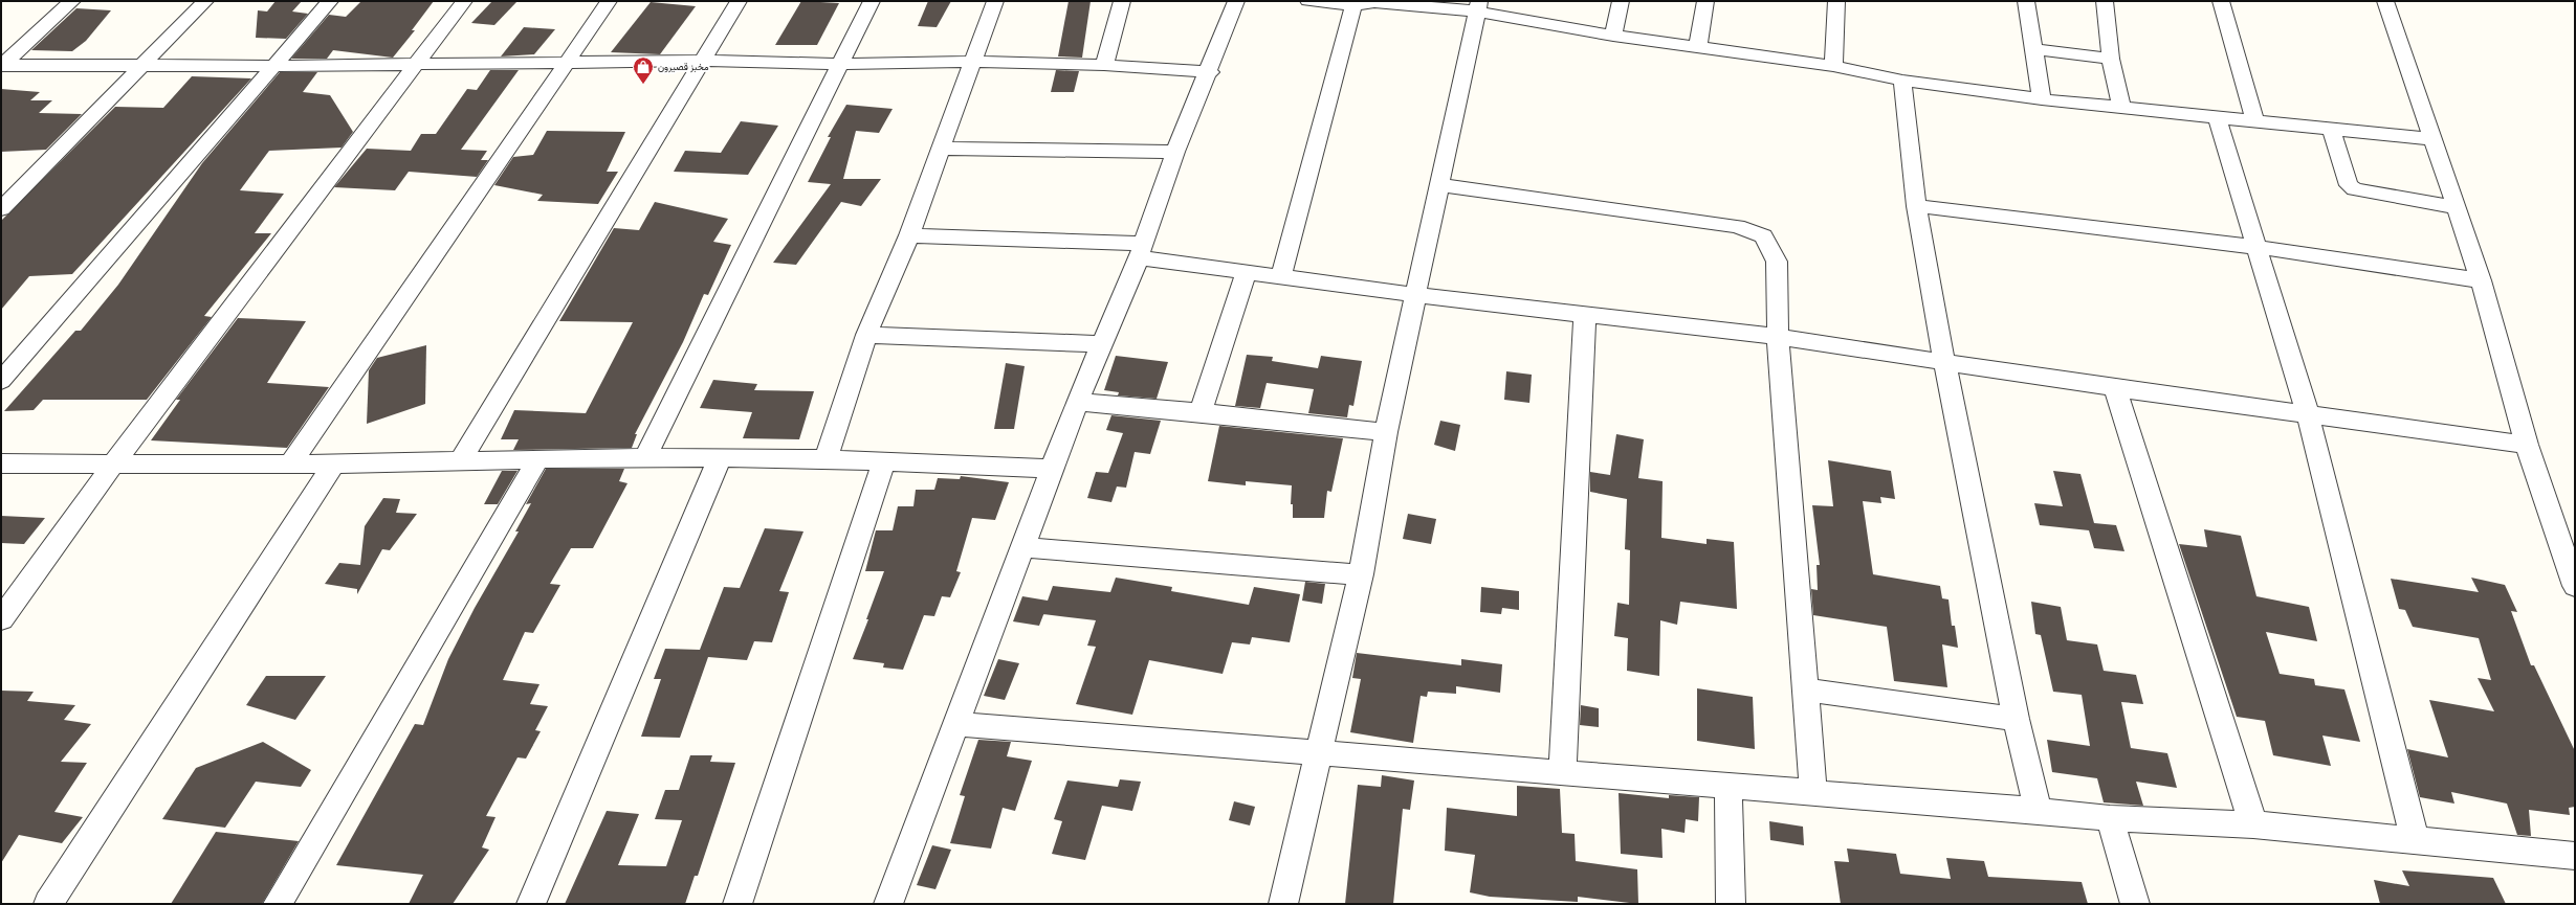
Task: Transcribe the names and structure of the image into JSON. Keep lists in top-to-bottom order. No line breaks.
{"places":{"shop":["مخبز قصيرون"]}}
